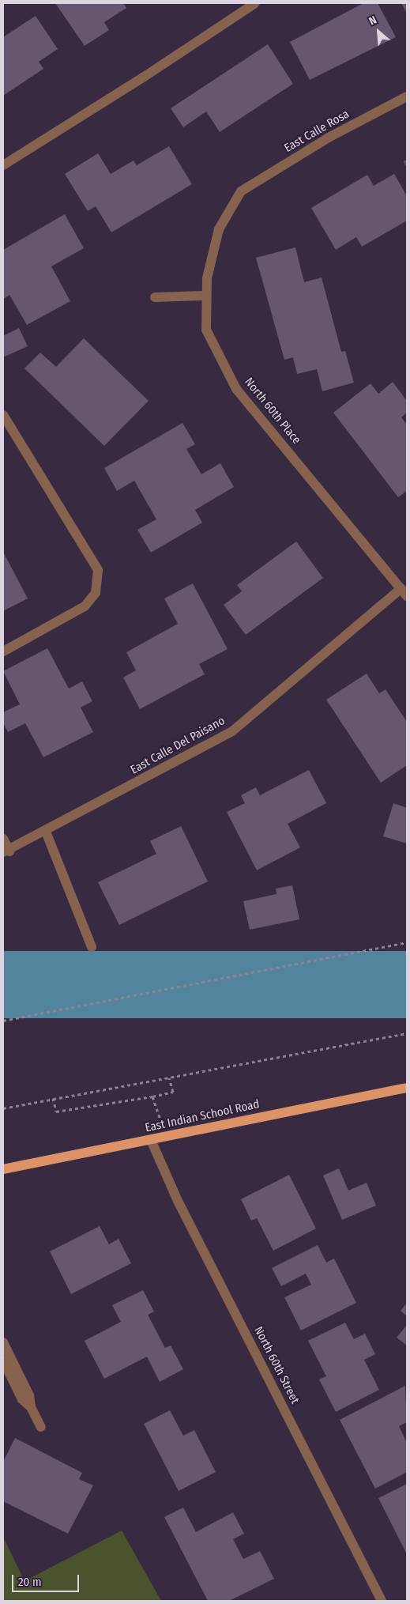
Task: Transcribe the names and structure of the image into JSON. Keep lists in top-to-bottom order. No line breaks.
{"streets":{"main road":["East Indian School Road"],"street":["East Calle Rosa","North 60th Place","East Calle Del Paisano","North 60th Street"]},"crossings":[["East Calle Rosa","North 60th Place"],["North 60th Place","East Calle Del Paisano"],["East Indian School Road","North 60th Street"]],"scale_bar":"20 m","north":"top left"}
